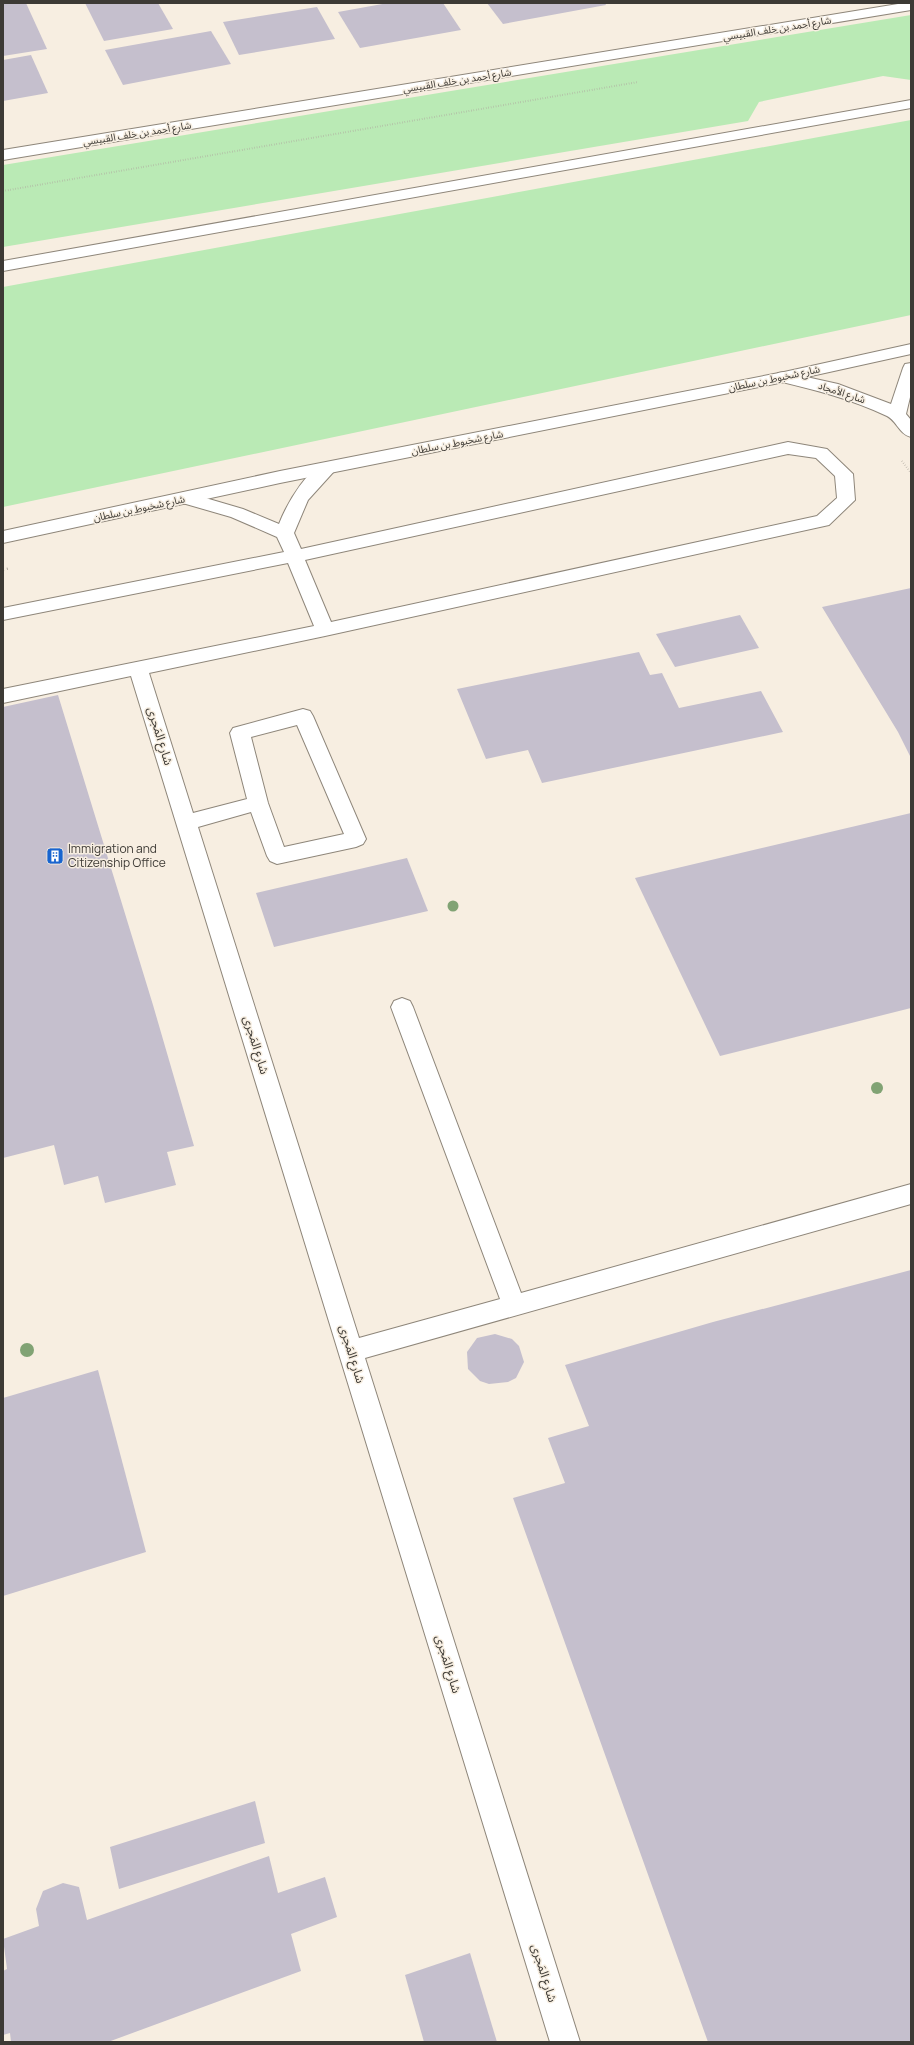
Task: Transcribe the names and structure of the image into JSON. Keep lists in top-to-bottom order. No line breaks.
{"streets":{"main road":["شارع أحمد بن خلف القبيسي","شارع شخبوط بن سلطان","شارع الأمجاد","شارع المَجرى"]},"crossings":[["شارع شخبوط بن سلطان","شارع الأمجاد"]],"places":{"building":["Immigration and Citizenship Office"]}}
